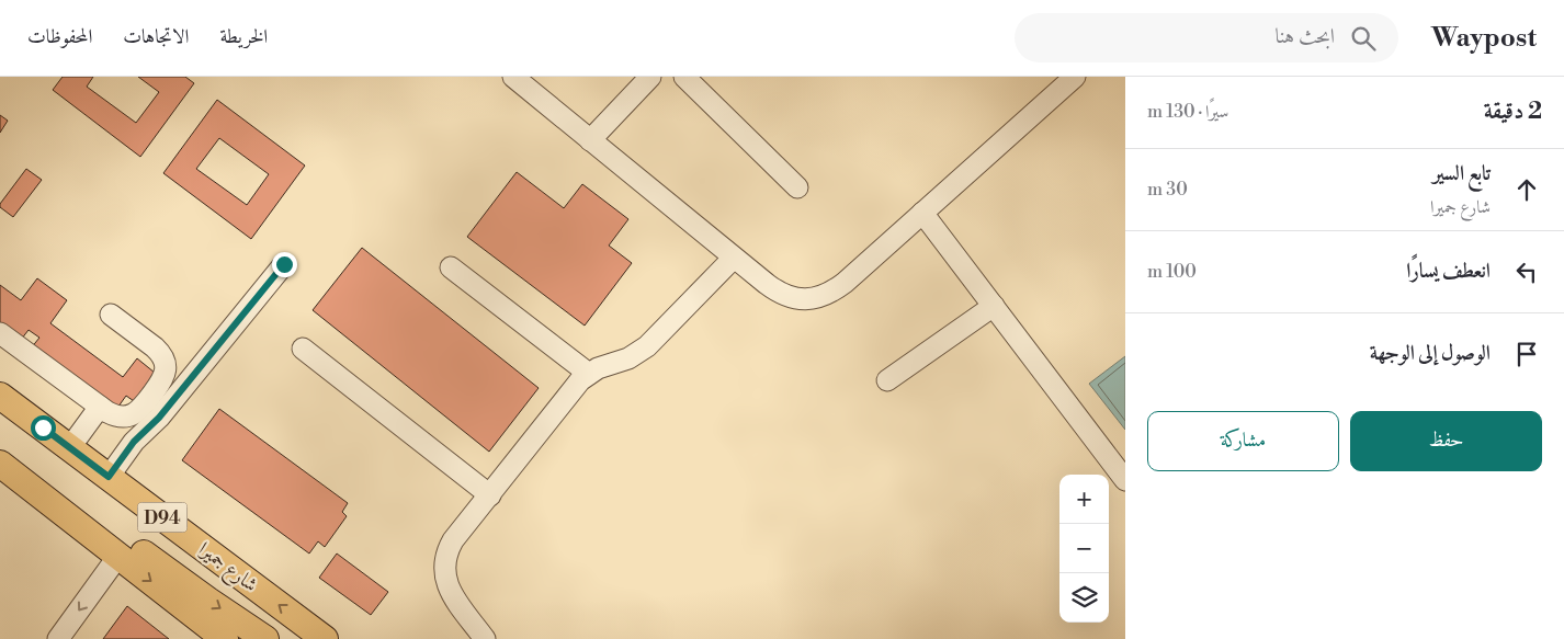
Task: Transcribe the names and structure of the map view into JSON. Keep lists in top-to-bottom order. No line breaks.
{"streets":{"main road":["D94","شارع جميرا"]},"page":{"header":"Waypost","search":"ابحث هنا","nav":["الخريطة","الاتجاهات","المحفوظات"],"heading":["2 دقيقة","سيرًا · 130 m"],"list":[["تابع السير","شارع جميرا","30 m"],["انعطف يسارًا","100 m"],"الوصول إلى الوجهة"],"buttons":["حفظ","مشاركة"],"map_buttons":["+","−"]}}
